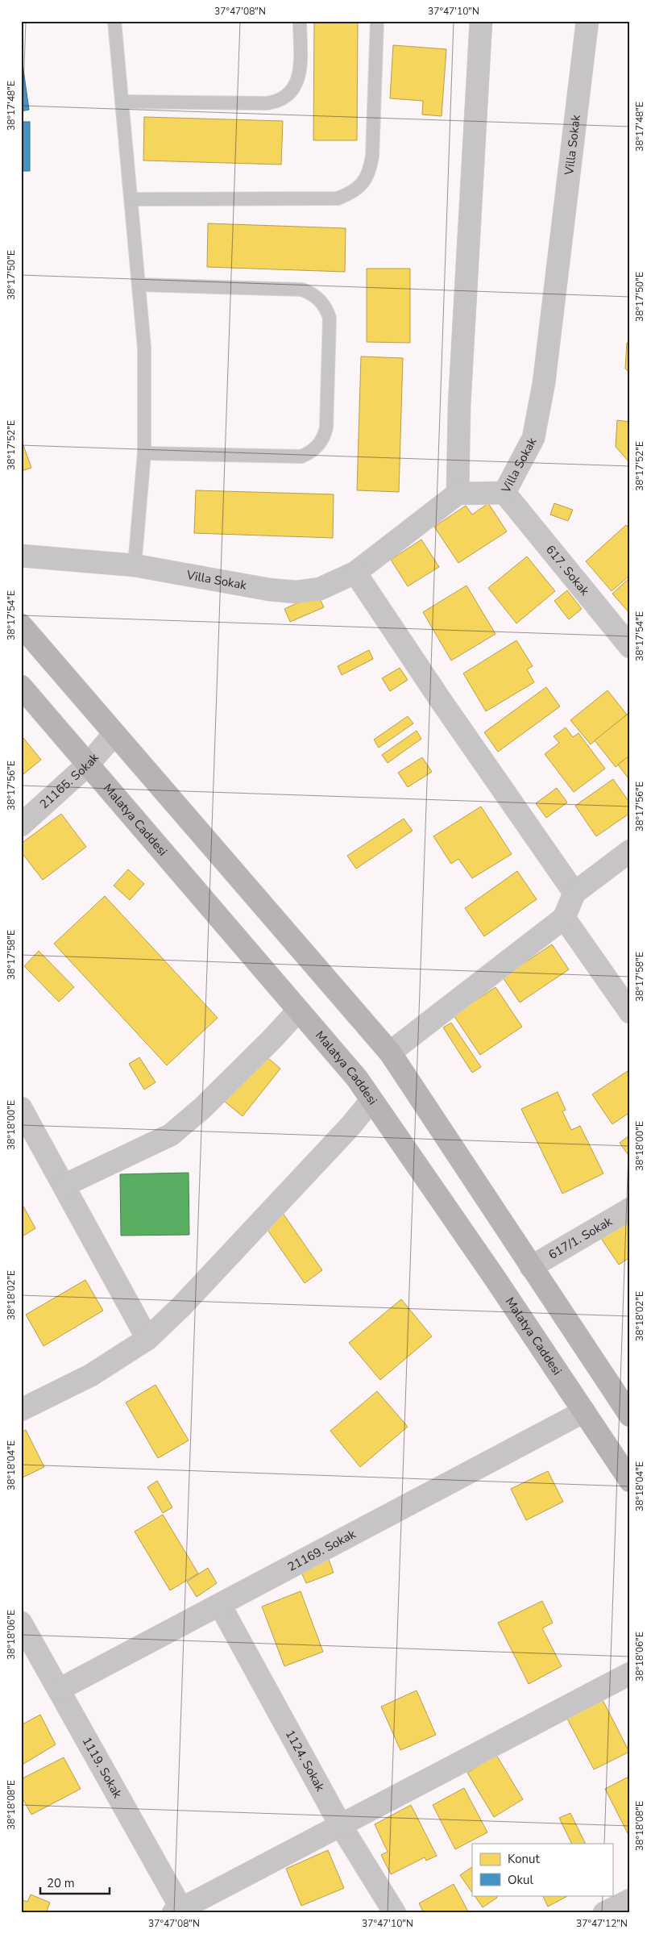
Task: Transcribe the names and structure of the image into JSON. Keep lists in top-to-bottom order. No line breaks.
{"streets":{"main road":["Malatya Caddesi"],"street":["Villa Sokak","617. Sokak","21165. Sokak","617/1. Sokak","21169. Sokak","1124. Sokak","1119. Sokak"]},"crossings":[["Villa Sokak","617. Sokak"],["21165. Sokak","Malatya Caddesi"],["Malatya Caddesi","21169. Sokak"],["21169. Sokak","1124. Sokak"],["21169. Sokak","1119. Sokak"]],"legend":["Konut","Okul"],"scale_bar":"20 m","coordinates":["37°47'08\"N","37°47'10\"N","38°17'48\"E","38°17'50\"E","38°17'52\"E","38°17'54\"E","38°17'56\"E","38°17'58\"E","38°18'00\"E","38°18'02\"E","38°18'04\"E","38°18'06\"E","38°18'08\"E","37°47'12\"N"]}
